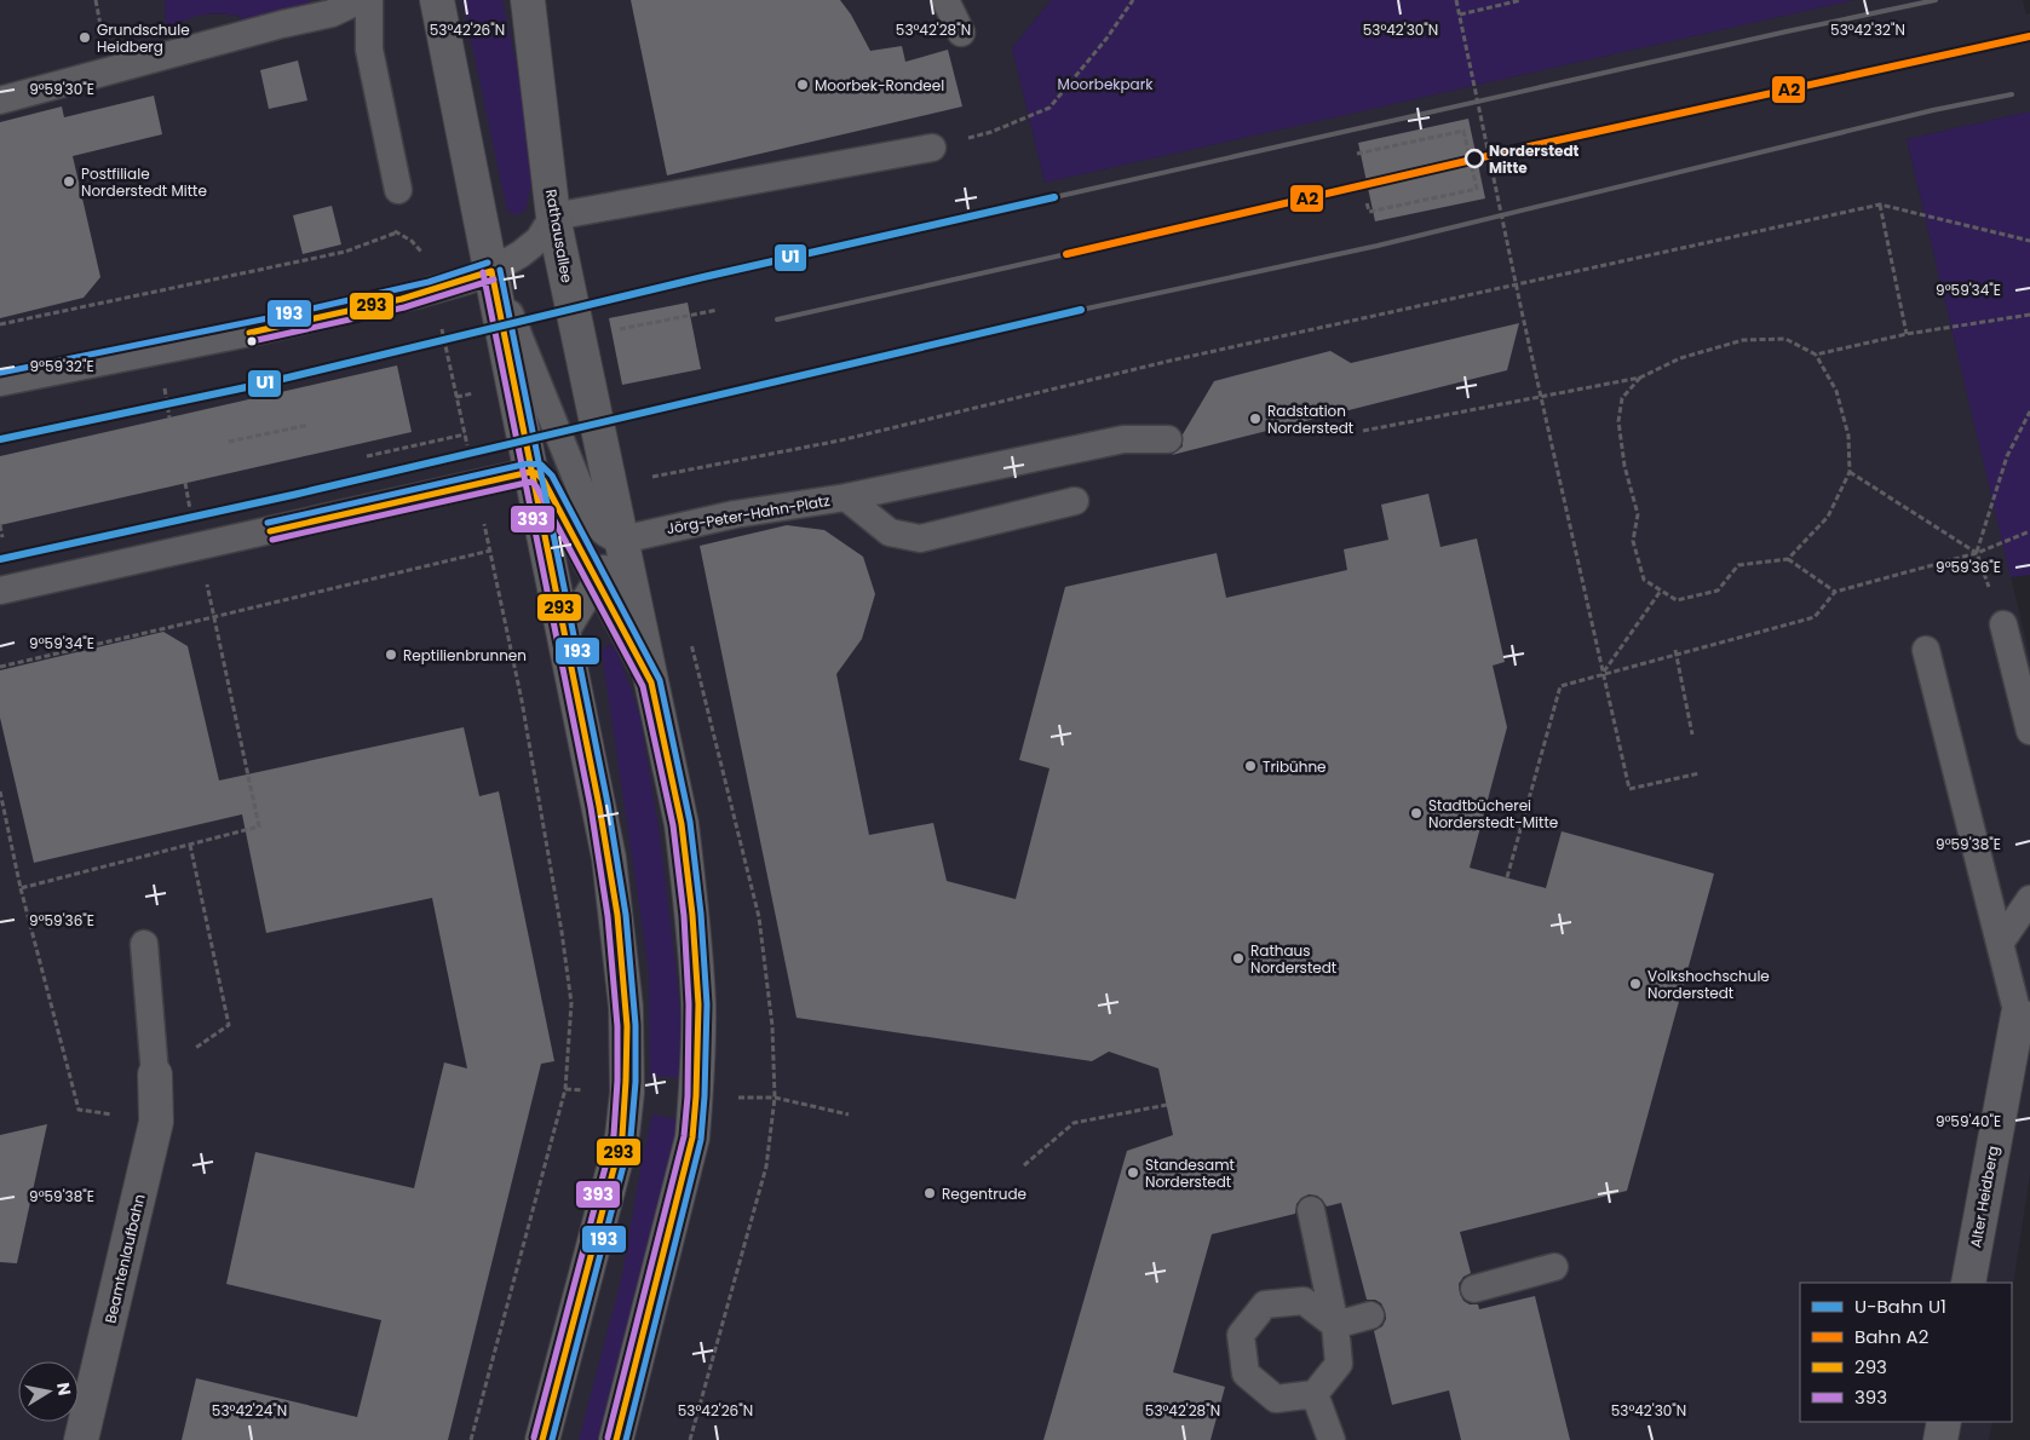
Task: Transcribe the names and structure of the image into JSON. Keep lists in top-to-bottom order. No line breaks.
{"streets":{"main road":["Rathausallee","Alter Heidberg","Beamtenlaufbahn"],"lane":["Jörg-Peter-Hahn-Platz"]},"crossings":[["Rathausallee","Jörg-Peter-Hahn-Platz"]],"parks":["Moorbekpark"],"places":["Grundschule Heidberg","Moorbek-Rondeel","Norderstedt Mitte","Postfiliale Norderstedt Mitte","Radstation Norderstedt","Reptilienbrunnen","Tribühne","Stadtbücherei Norderstedt-Mitte","Rathaus Norderstedt","Volkshochschule Norderstedt","Standesamt Norderstedt","Regentrude"],"lines":["rail line A2","metro line U1","transit line 193","transit line 293","transit line 393"],"legend":["U-Bahn U1","Bahn A2","293","393"],"north":"right","coordinates":["53°42'26\"N","53°42'28\"N","53°42'30\"N","53°42'32\"N","9°59'30\"E","9°59'34\"E","9°59'32\"E","9°59'36\"E","9°59'38\"E","9°59'40\"E","53°42'24\"N"]}
